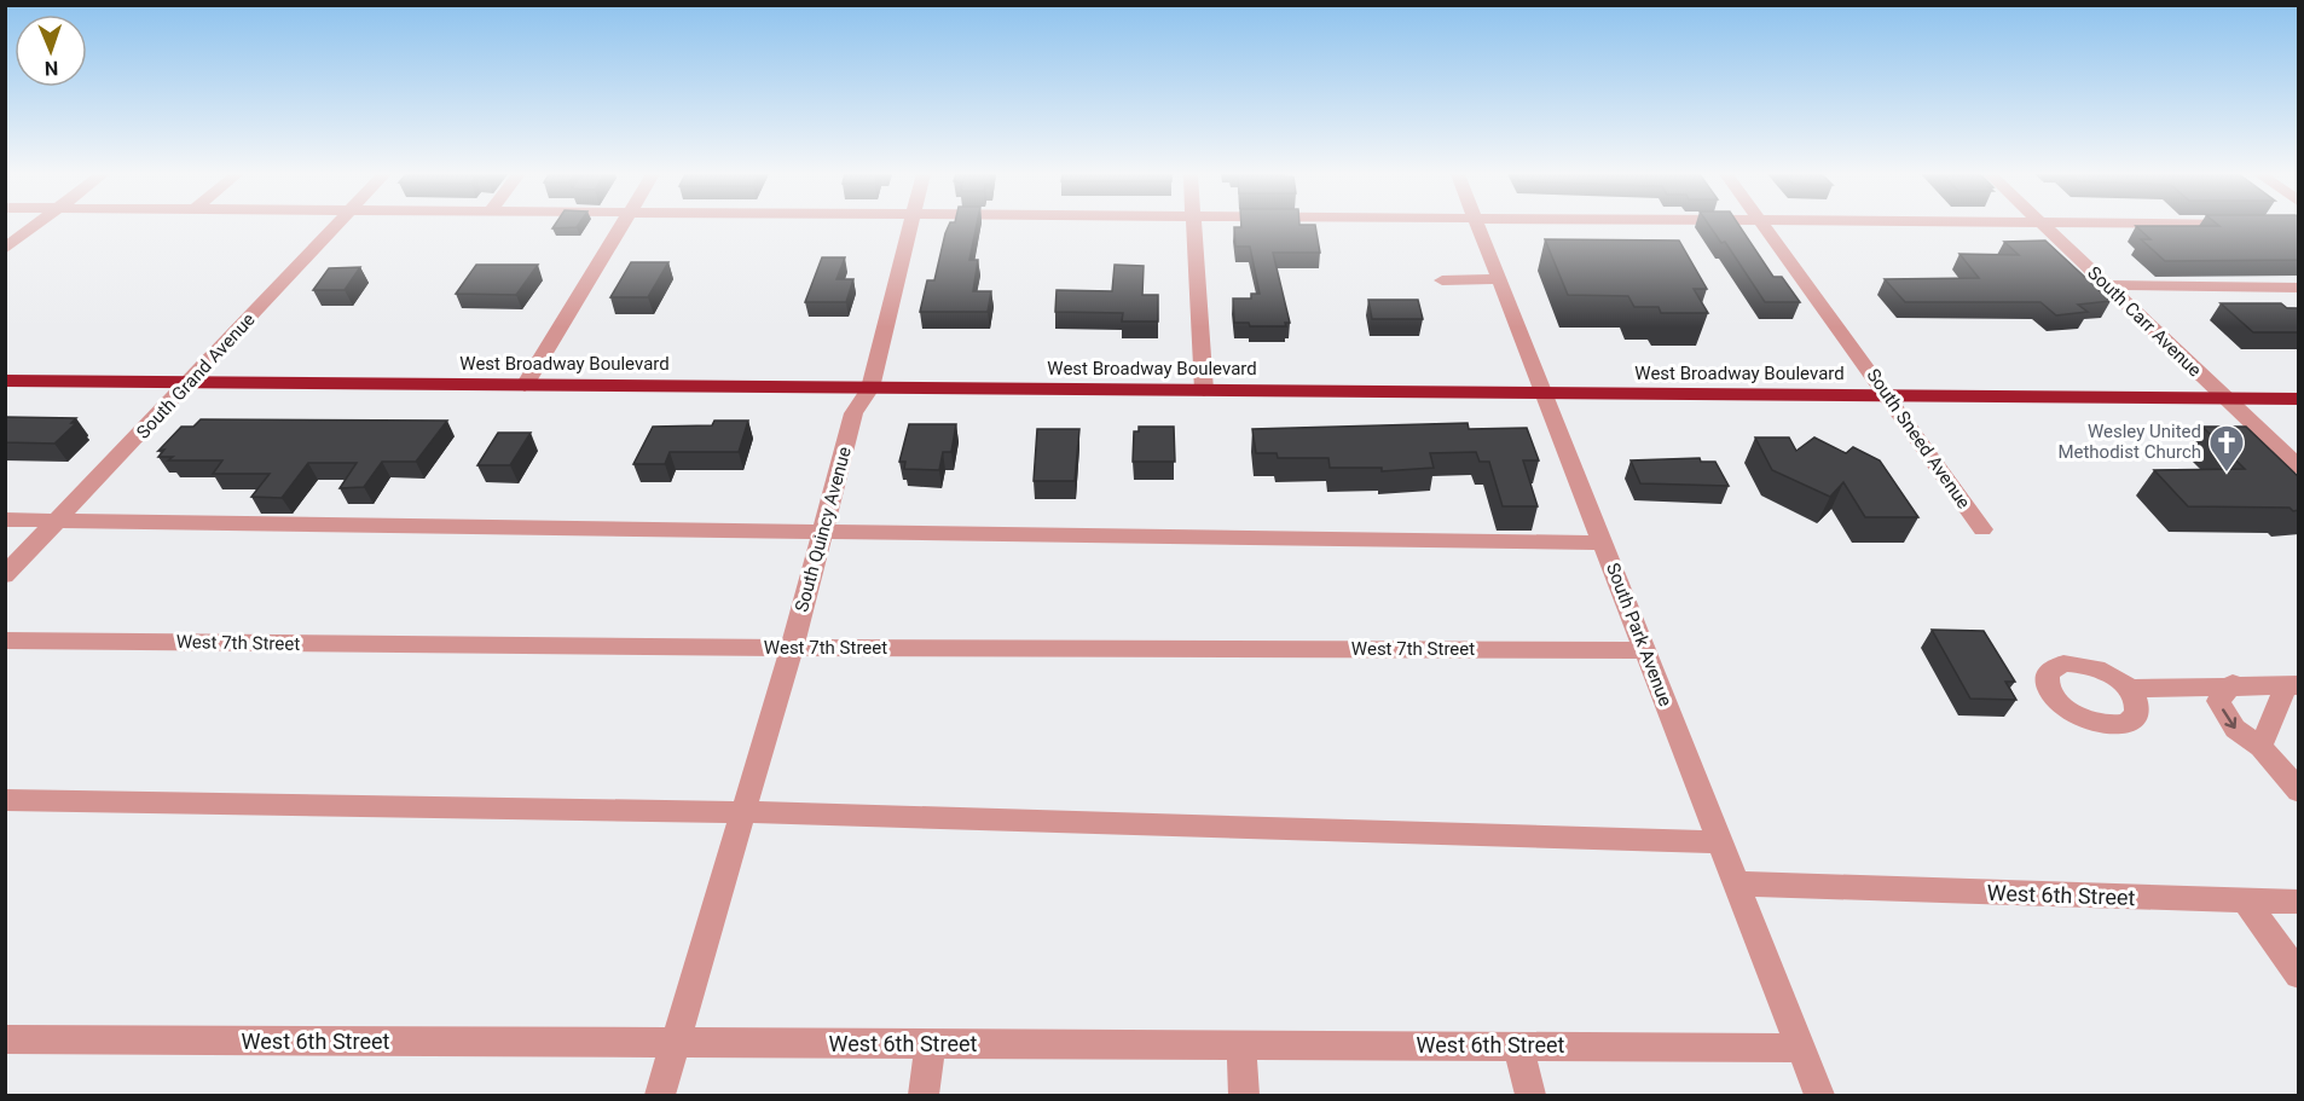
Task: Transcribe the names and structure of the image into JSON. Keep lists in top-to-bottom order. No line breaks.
{"streets":{"highway":["West Broadway Boulevard"],"street":["South Carr Avenue","South Grand Avenue","South Sneed Avenue","South Quincy Avenue","South Park Avenue","West 7th Street","West 6th Street"]},"crossings":[["South Carr Avenue","West Broadway Boulevard"],["West Broadway Boulevard","South Grand Avenue"],["West Broadway Boulevard","South Sneed Avenue"],["West Broadway Boulevard","South Quincy Avenue"],["West Broadway Boulevard","South Park Avenue"],["South Quincy Avenue","West 7th Street"],["South Quincy Avenue","West 6th Street"],["South Park Avenue","West 7th Street"],["South Park Avenue","West 6th Street"]],"places":{"church":["Wesley United Methodist Church"]},"north":"bottom"}
